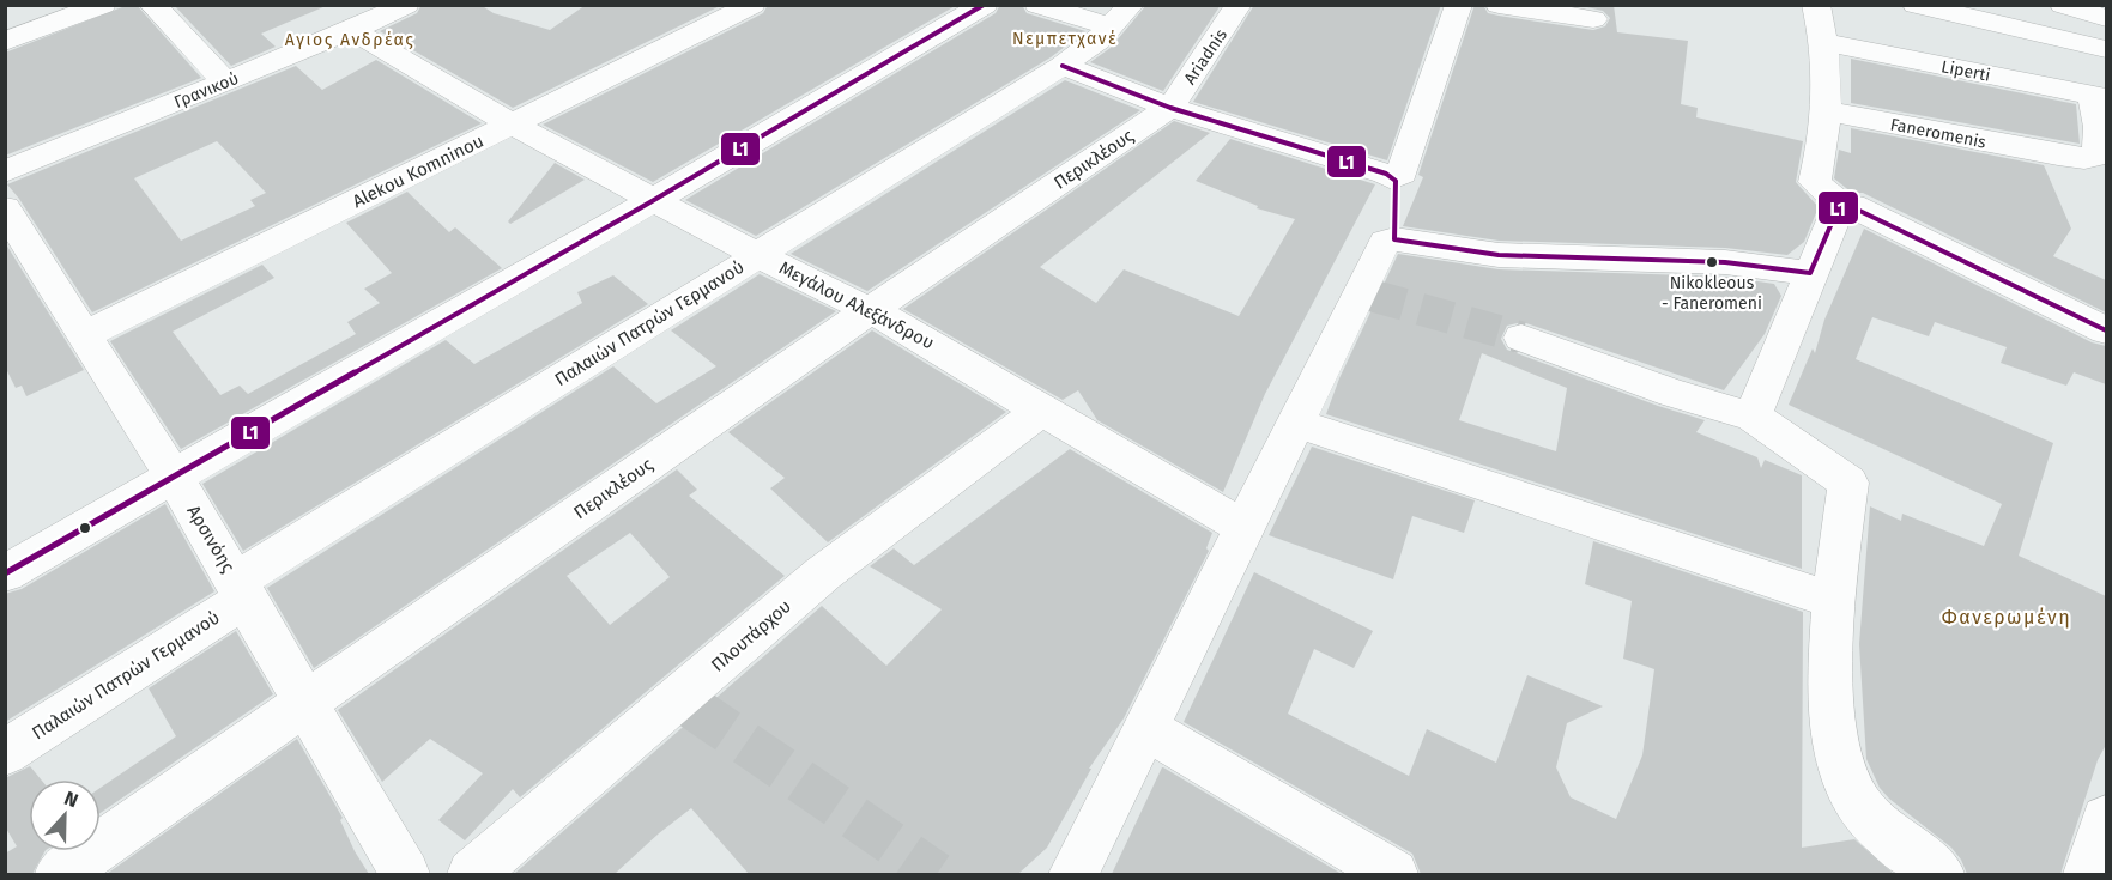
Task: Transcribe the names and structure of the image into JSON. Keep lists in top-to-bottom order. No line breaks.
{"streets":{"street":["Ariadnis","Liperti","Γρανικού","Faneromenis","Περικλέους","Alekou Komninou","Μεγάλου Αλεξάνδρου","Παλαιών Πατρών Γερμανού","Αρσινόης","Πλουτάρχου"]},"crossings":[["Ariadnis","Περικλέους"],["Liperti","Faneromenis"],["Γρανικού","Μεγάλου Αλεξάνδρου"],["Περικλέους","Μεγάλου Αλεξάνδρου"],["Περικλέους","Αρσινόης"],["Alekou Komninou","Μεγάλου Αλεξάνδρου"],["Alekou Komninou","Αρσινόης"],["Μεγάλου Αλεξάνδρου","Παλαιών Πατρών Γερμανού"],["Μεγάλου Αλεξάνδρου","Πλουτάρχου"],["Παλαιών Πατρών Γερμανού","Αρσινόης"]],"districts":["Νεμπετχανέ","Αγιος Ανδρέας","Φανερωμένη"],"places":["Nikokleous - Faneromeni"],"lines":["transit line L1"],"north":"top"}
